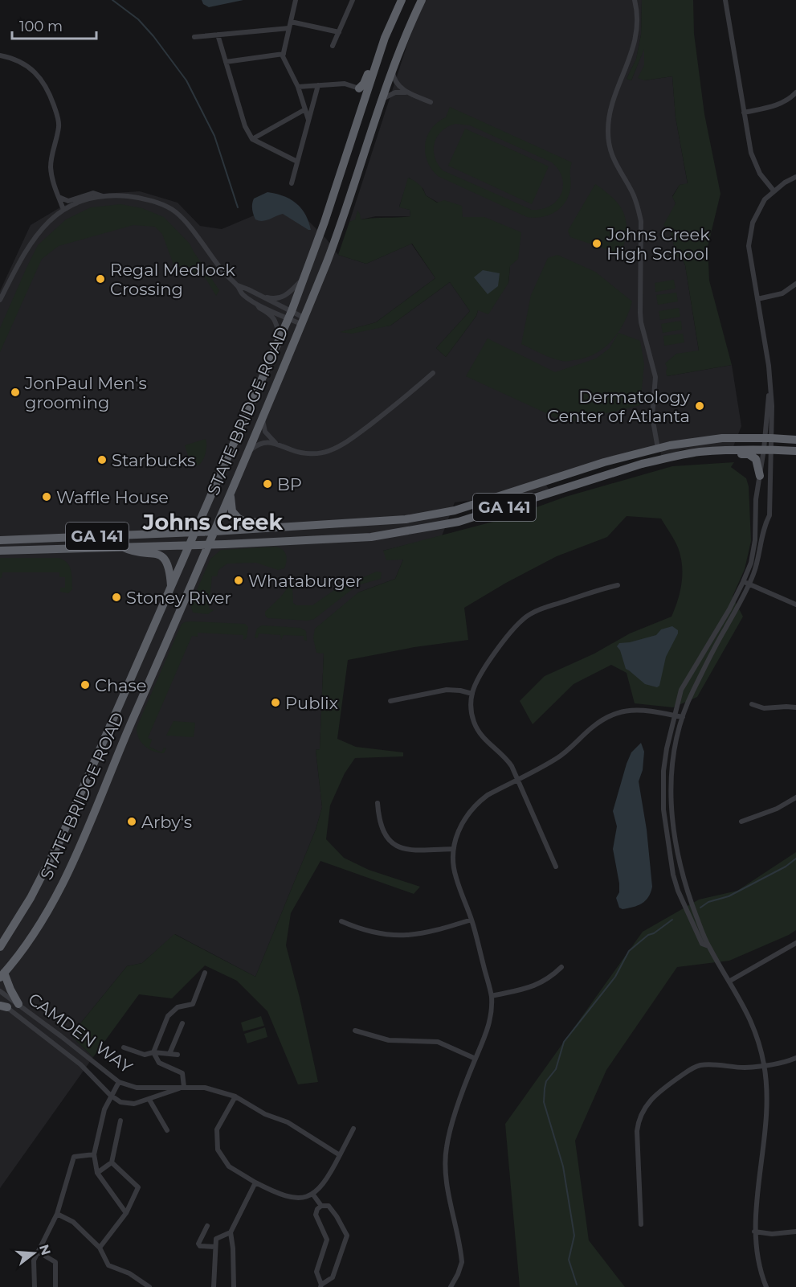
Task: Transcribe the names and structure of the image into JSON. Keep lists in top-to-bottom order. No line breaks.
{"streets":{"highway":["STATE BRIDGE ROAD","GA 141"],"street":["CAMDEN WAY"]},"crossings":[["STATE BRIDGE ROAD","GA 141"]],"districts":["Johns Creek"],"places":["Johns Creek High School","Regal Medlock Crossing","JonPaul Men's grooming","Dermatology Center of Atlanta","Starbucks","BP","Waffle House","Whataburger","Stoney River","Chase","Publix","Arby's"],"scale_bar":"100 m","north":"right"}
